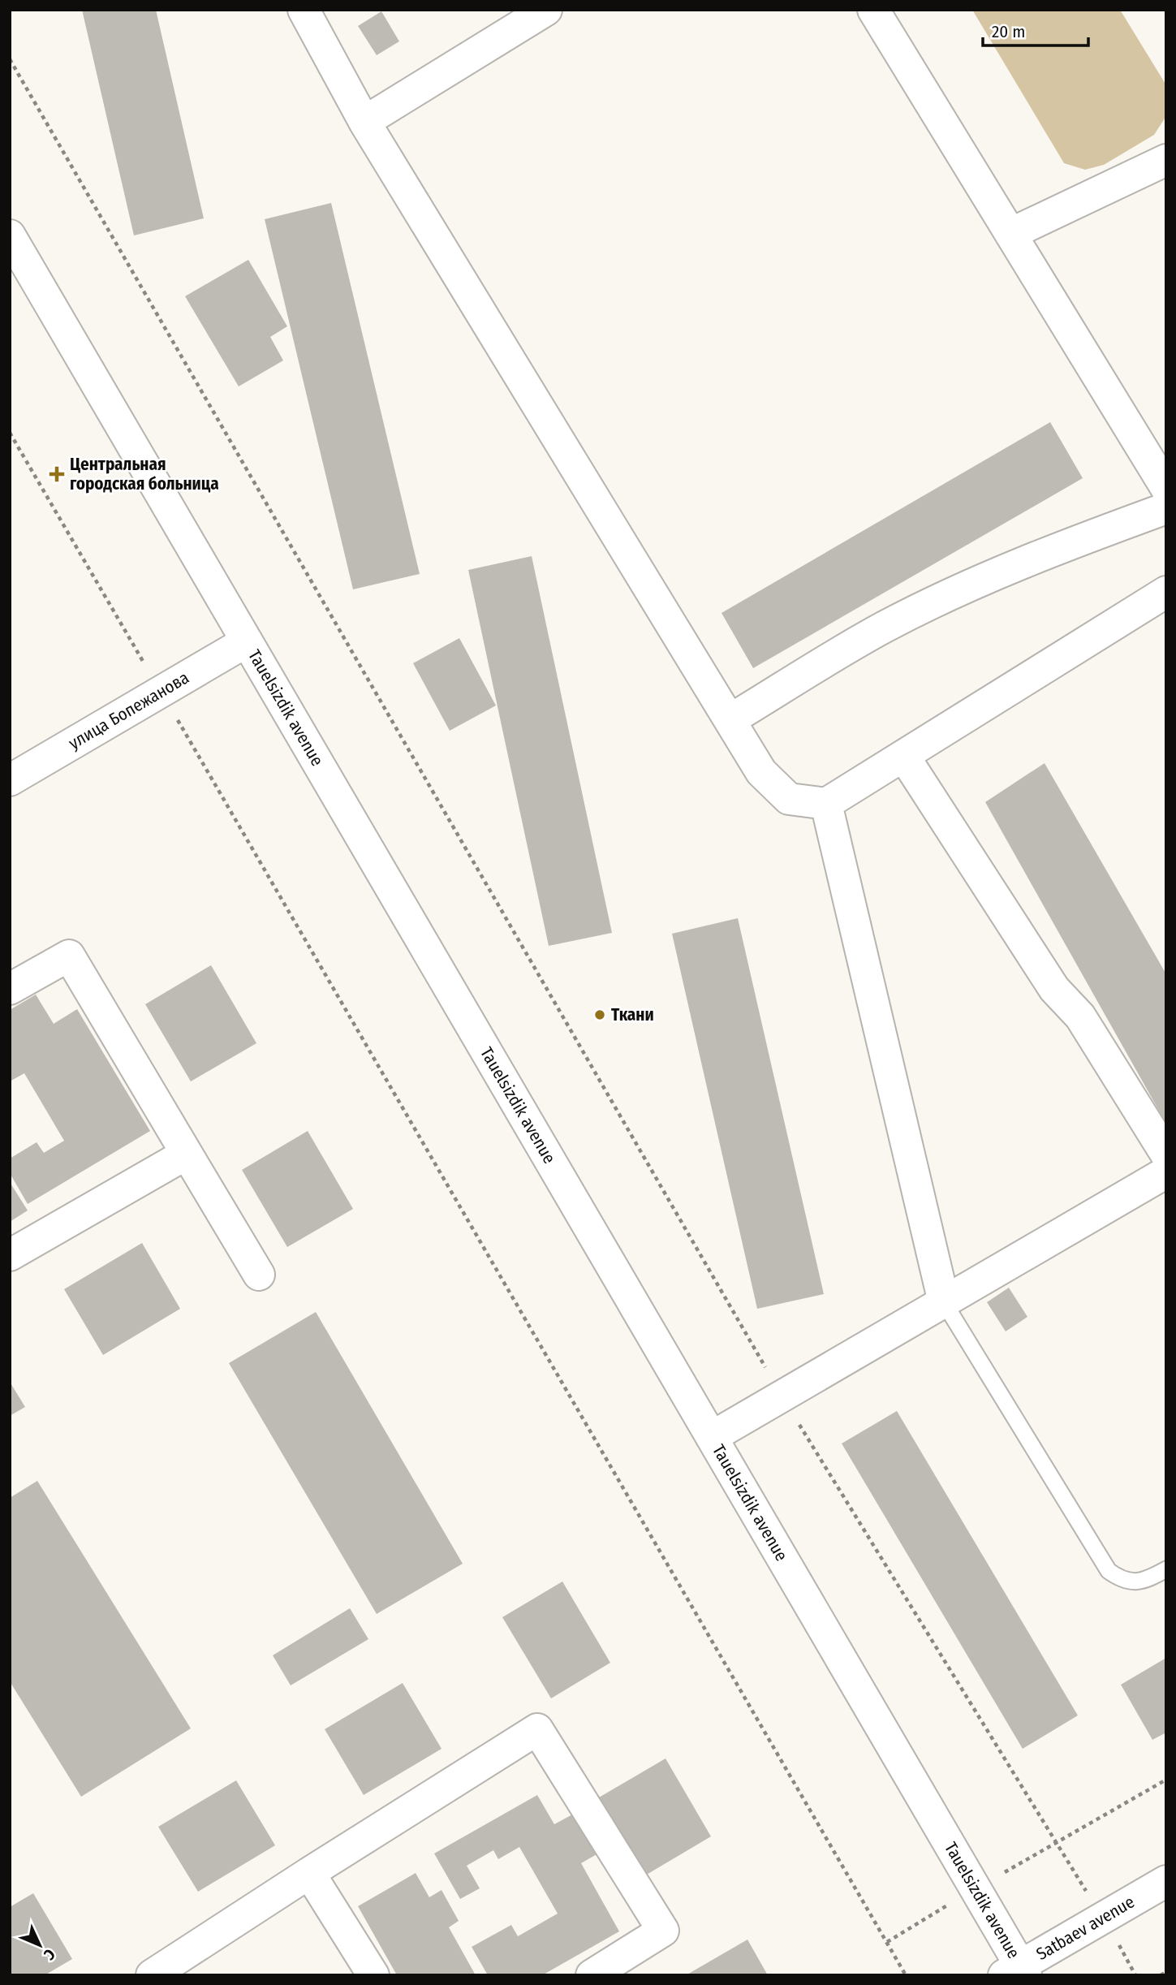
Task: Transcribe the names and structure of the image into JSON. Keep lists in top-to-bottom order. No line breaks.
{"streets":{"street":["Tauelsizdik avenue","улица Бопежанова","Satbaev avenue"]},"crossings":[["Tauelsizdik avenue","улица Бопежанова"],["Tauelsizdik avenue","Satbaev avenue"]],"places":{"health":["Центральная городская больница"],"other":["Ткани"]},"scale_bar":"20 m","north":"bottom right"}
